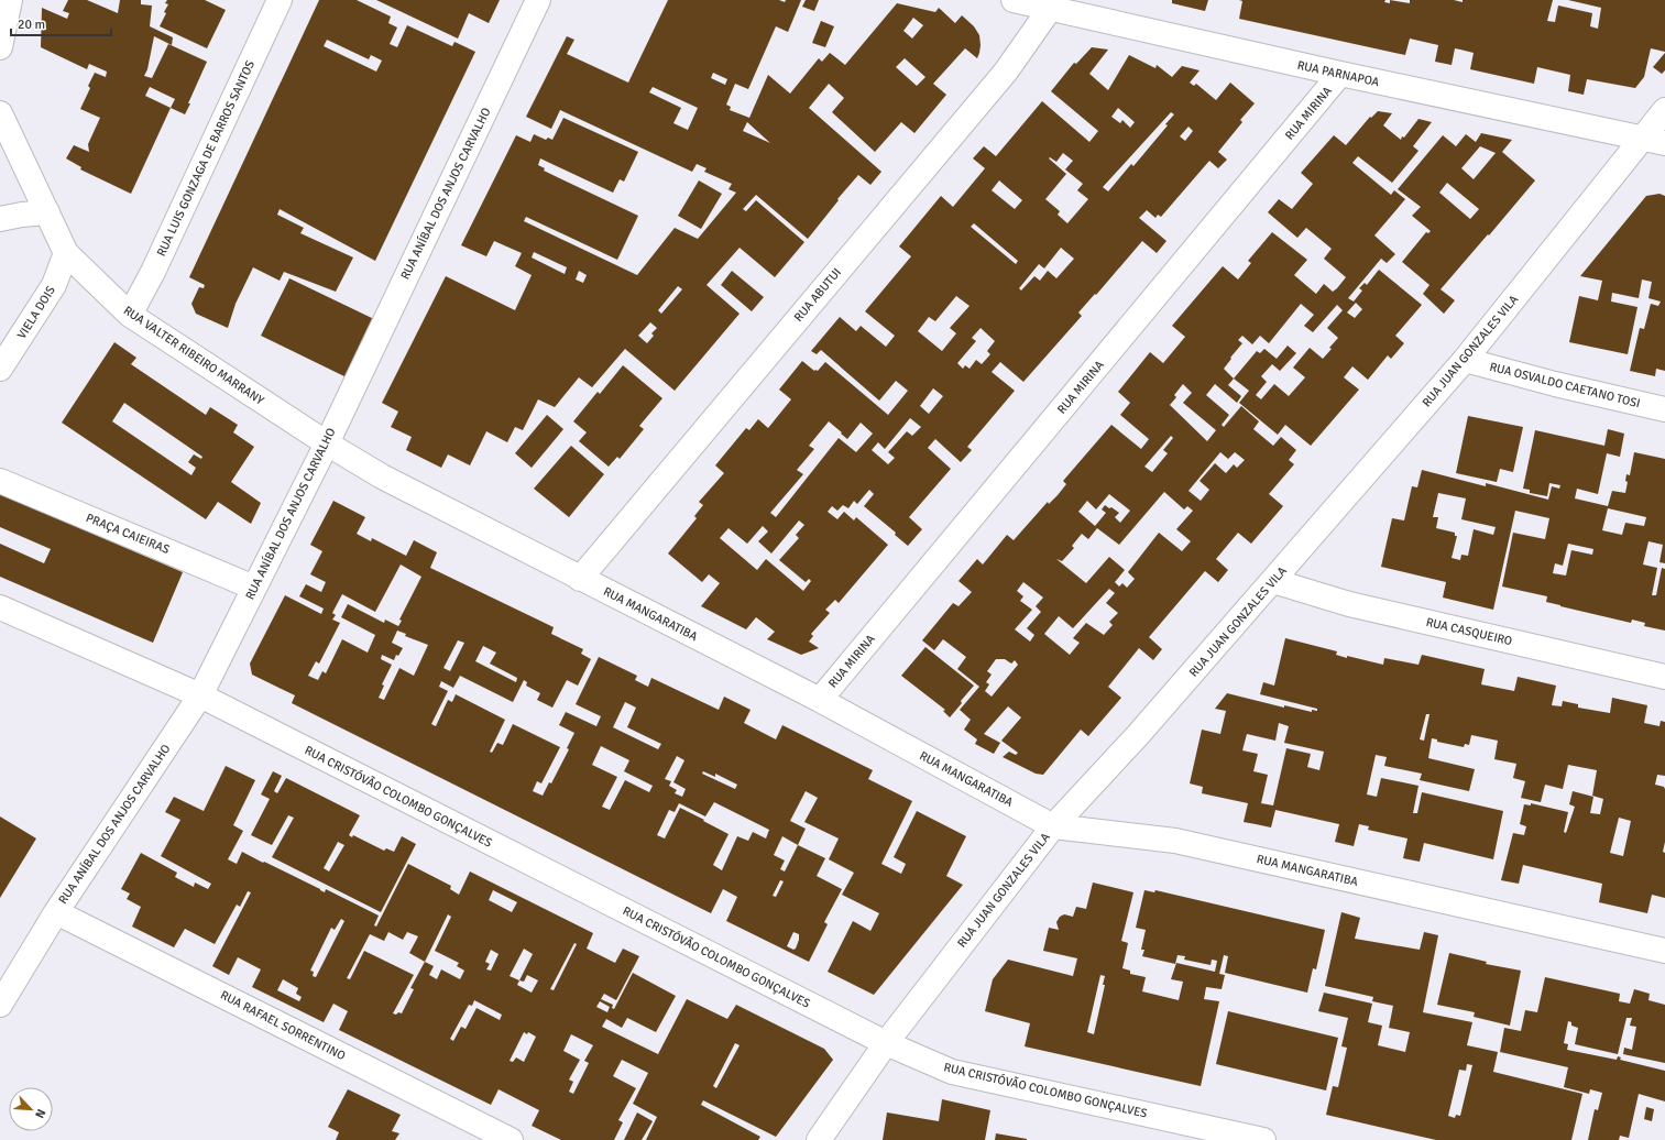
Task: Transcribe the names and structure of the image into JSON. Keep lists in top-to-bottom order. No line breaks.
{"streets":{"street":["RUA PARNAPOA","RUA MIRINA","RUA LUIS GONZAGA DE BARROS SANTOS","RUA ANÍBAL DOS ANJOS CARVALHO","RUA ABUTUI","VIELA DOIS","RUA JUAN GONZALES VILA","RUA VALTER RIBEIRO MARRANY","RUA OSVALDO CAETANO TOSI","PRAÇA CAIEIRAS","RUA MANGARATIBA","RUA CASQUEIRO","RUA CRISTÓVÃO COLOMBO GONÇALVES","RUA RAFAEL SORRENTINO"]},"crossings":[["RUA PARNAPOA","RUA MIRINA"],["RUA PARNAPOA","RUA ABUTUI"],["RUA PARNAPOA","RUA JUAN GONZALES VILA"],["RUA MIRINA","RUA MANGARATIBA"],["RUA LUIS GONZAGA DE BARROS SANTOS","RUA VALTER RIBEIRO MARRANY"],["RUA ANÍBAL DOS ANJOS CARVALHO","RUA VALTER RIBEIRO MARRANY"],["RUA ANÍBAL DOS ANJOS CARVALHO","PRAÇA CAIEIRAS"],["RUA ANÍBAL DOS ANJOS CARVALHO","RUA MANGARATIBA"],["RUA ANÍBAL DOS ANJOS CARVALHO","RUA CRISTÓVÃO COLOMBO GONÇALVES"],["RUA ANÍBAL DOS ANJOS CARVALHO","RUA RAFAEL SORRENTINO"],["RUA ABUTUI","RUA MANGARATIBA"],["VIELA DOIS","RUA VALTER RIBEIRO MARRANY"],["RUA JUAN GONZALES VILA","RUA OSVALDO CAETANO TOSI"],["RUA JUAN GONZALES VILA","RUA MANGARATIBA"],["RUA JUAN GONZALES VILA","RUA CASQUEIRO"],["RUA JUAN GONZALES VILA","RUA CRISTÓVÃO COLOMBO GONÇALVES"],["RUA VALTER RIBEIRO MARRANY","RUA MANGARATIBA"]],"scale_bar":"20 m","north":"bottom right"}
